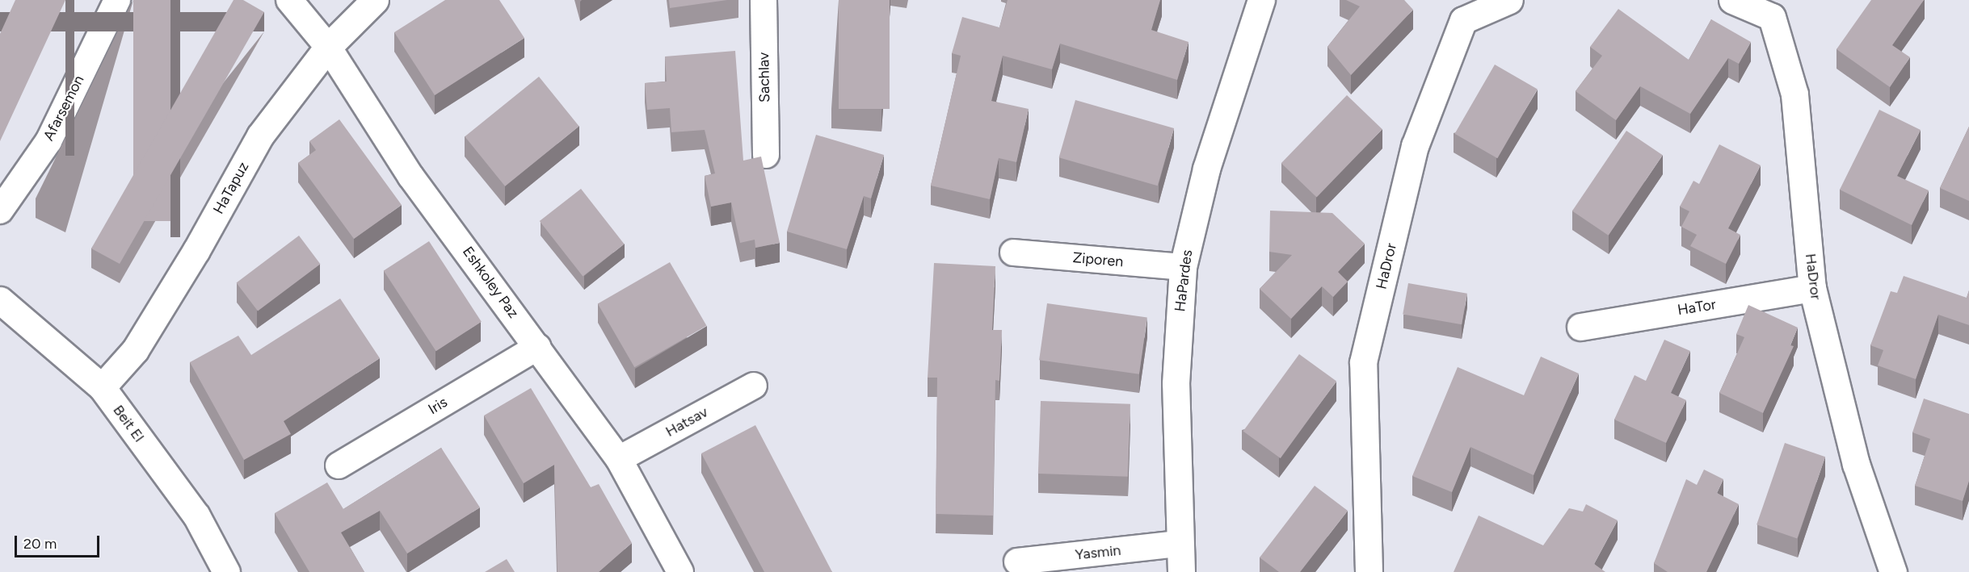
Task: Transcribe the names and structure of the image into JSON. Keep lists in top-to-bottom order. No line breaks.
{"streets":{"street":["Sachlav","Afarsemon","HaTapuz","Ziporen","HaDror","HaPardes","Eshkoley Paz","HaTor","Iris","Hatsav","Beit El","Yasmin"]},"crossings":[["HaTapuz","Eshkoley Paz"],["HaTapuz","Beit El"],["Ziporen","HaPardes"],["HaDror","HaTor"],["HaPardes","Yasmin"],["Eshkoley Paz","Iris"],["Eshkoley Paz","Hatsav"]],"scale_bar":"20 m"}
